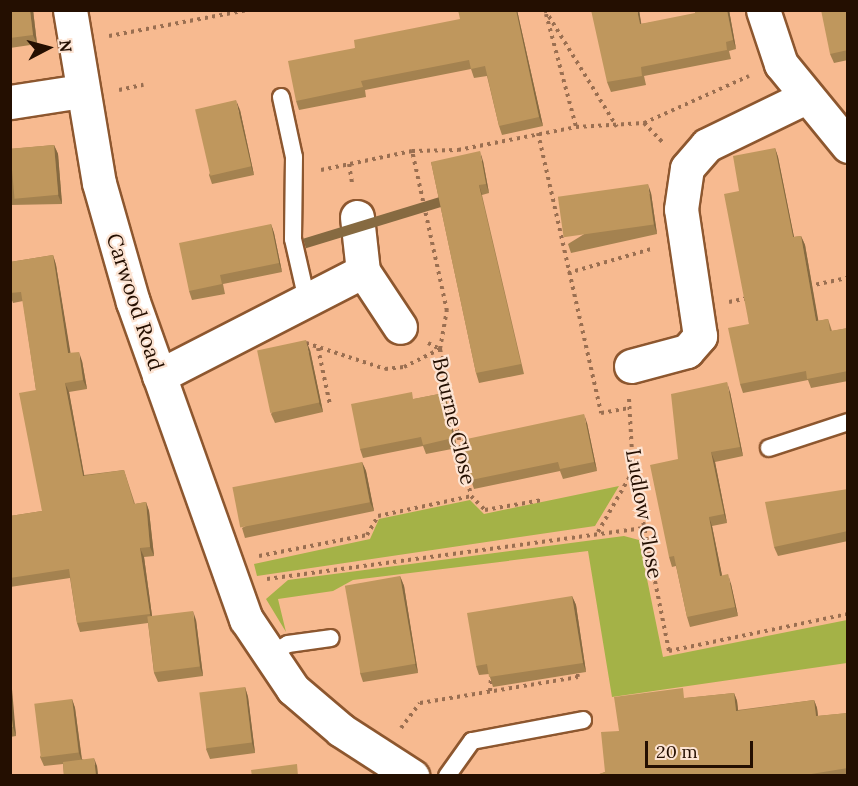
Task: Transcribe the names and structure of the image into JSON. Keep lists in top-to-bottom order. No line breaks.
{"streets":{"street":["Carwood Road"],"path":["Bourne Close","Ludlow Close"]},"crossings":[["Carwood Road","Bourne Close"]],"scale_bar":"20 m","north":"right"}
